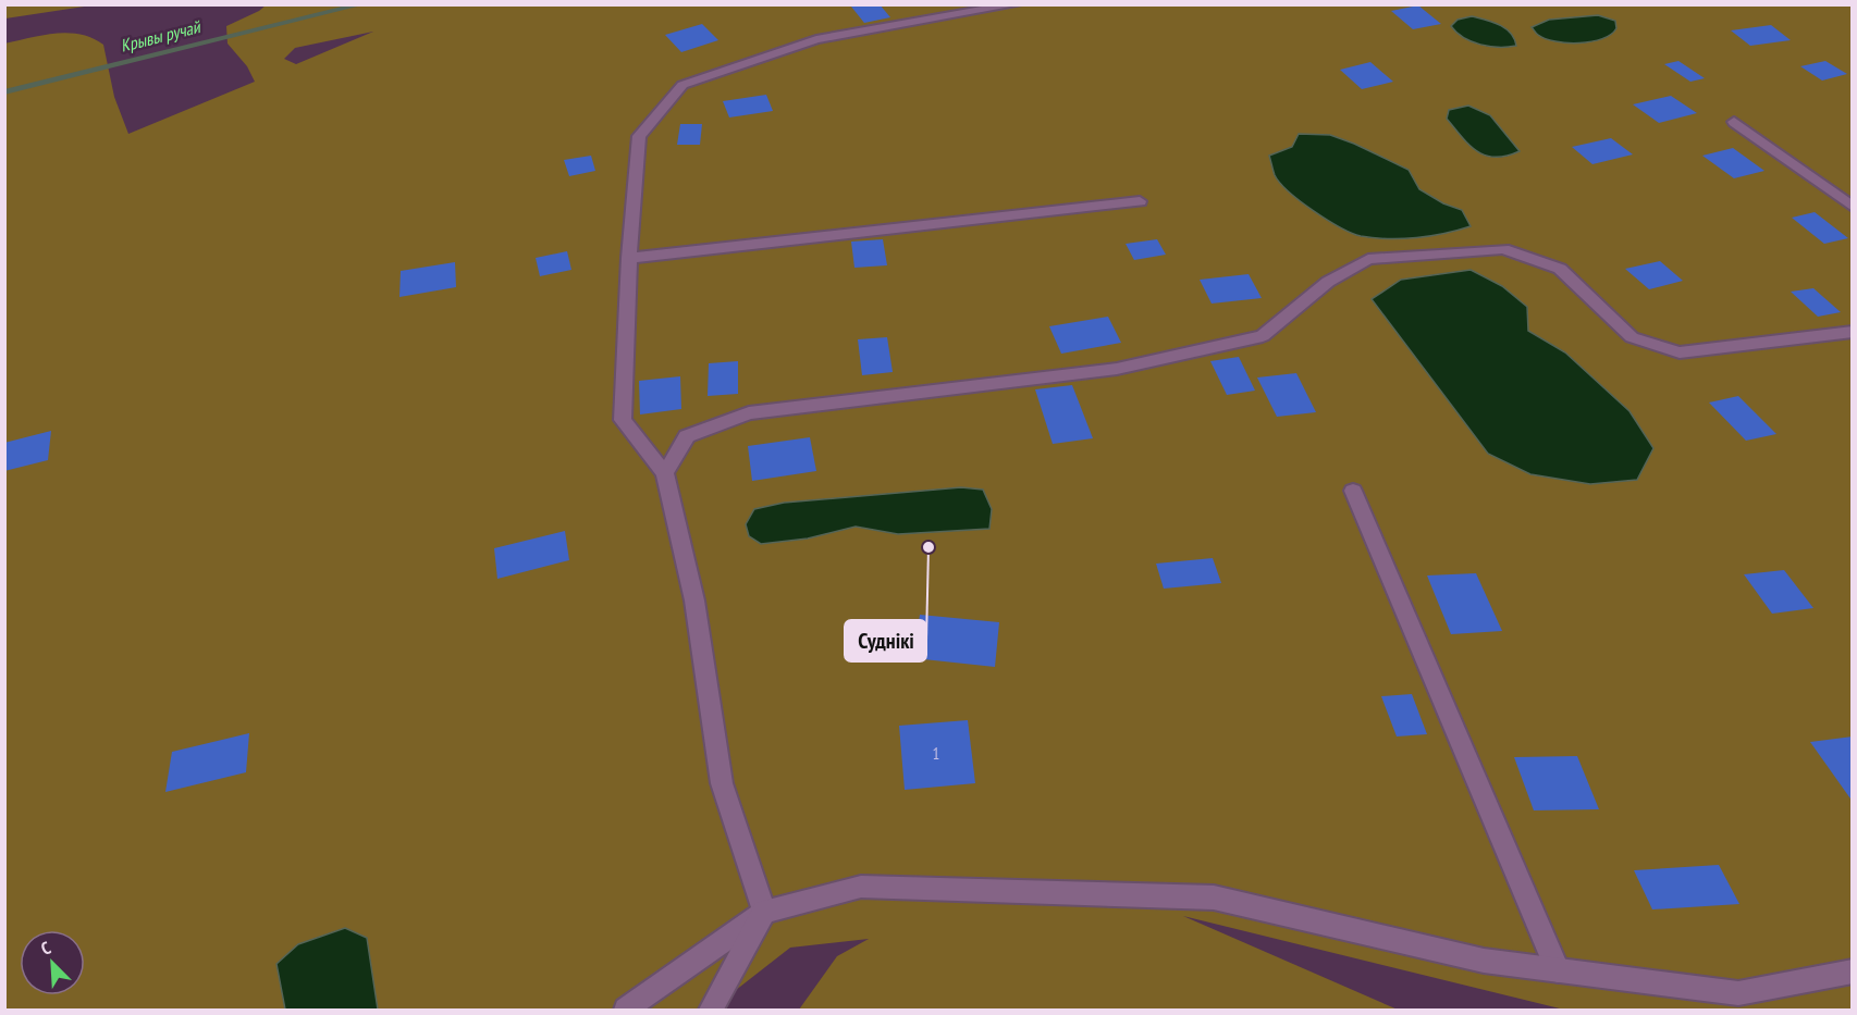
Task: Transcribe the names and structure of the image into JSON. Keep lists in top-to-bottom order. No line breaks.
{"water":["Крывы ручай"],"places":["Суднікі"],"house_numbers":["1"],"north":"top left"}
